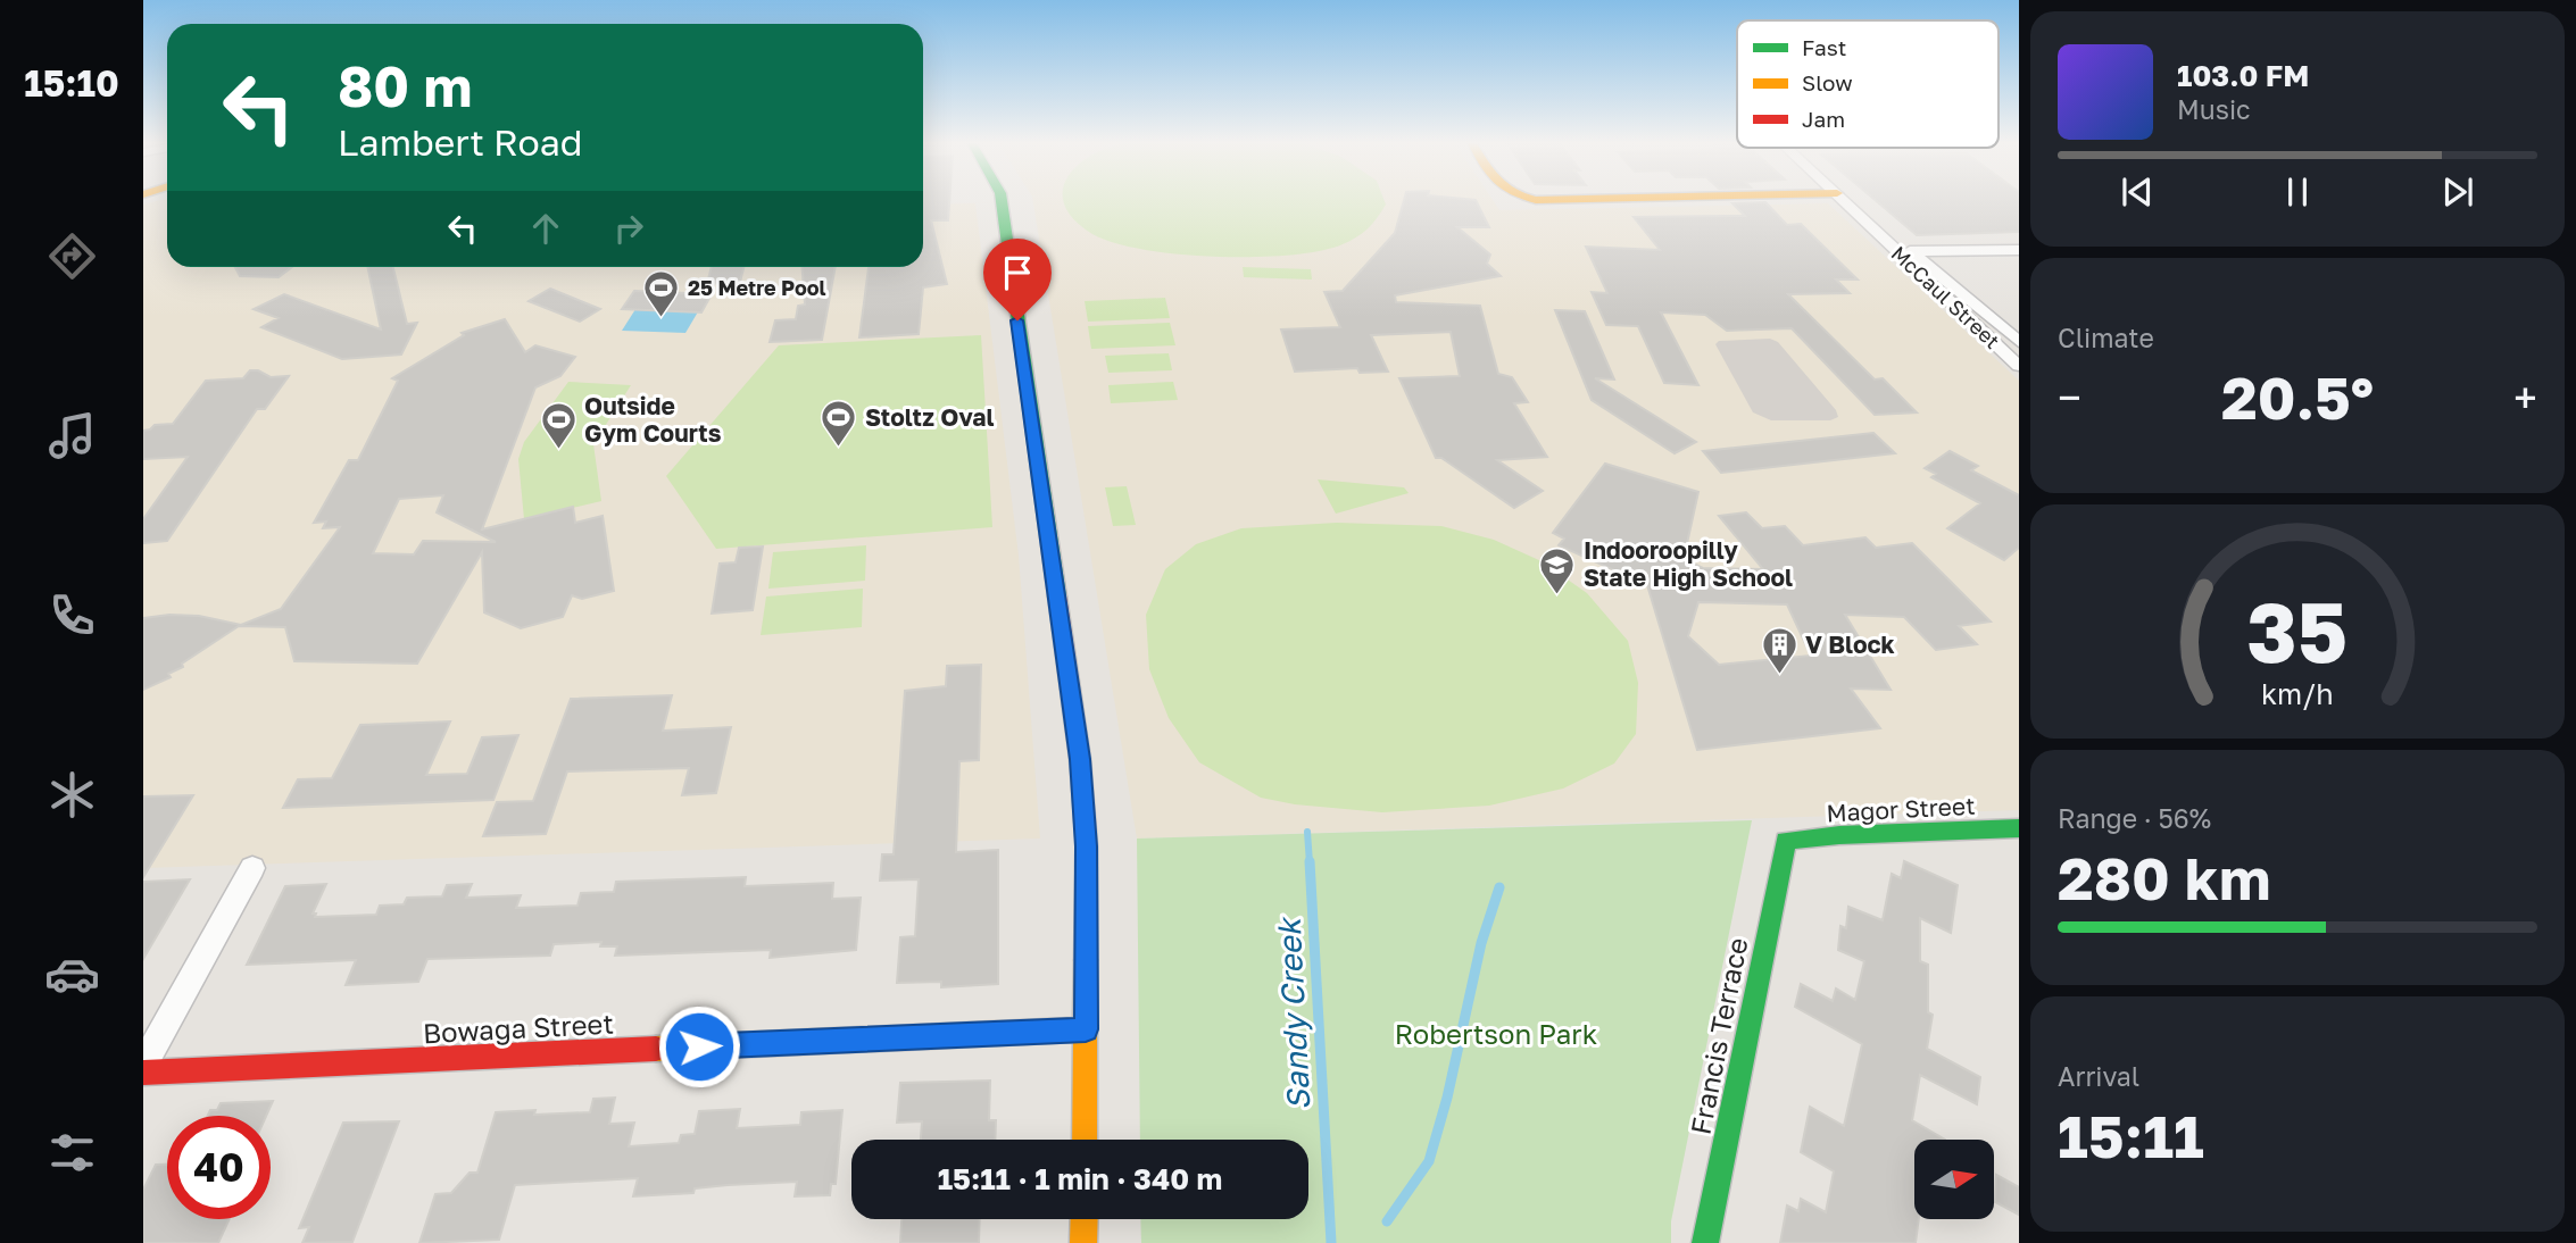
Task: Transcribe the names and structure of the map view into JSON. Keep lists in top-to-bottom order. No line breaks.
{"streets":{"street":["McCaul Street","Magor Street","Bowaga Street","Francis Terrace"]},"crossings":[["Magor Street","Francis Terrace"]],"water":["Sandy Creek"],"parks":["Robertson Park"],"places":{"sports":["25 Metre Pool","Stoltz Oval","Outside Gym Courts"],"school or university":["Indooroopilly State High School"],"building":["V Block"]},"legend":["Fast","Slow","Jam"],"north":"right","page":{"tabs":"15:10","turn":["80 m","Lambert Road"],"song":["103.0 FM","Music"],"tile":["Climate",["Range · 56%","280 km"],["Arrival","15:11"]],"heat":["−","20.5°","+"],"limit":"40","trip":"15:11 · 1 min · 340 m","gauge":["35","km/h"]}}
